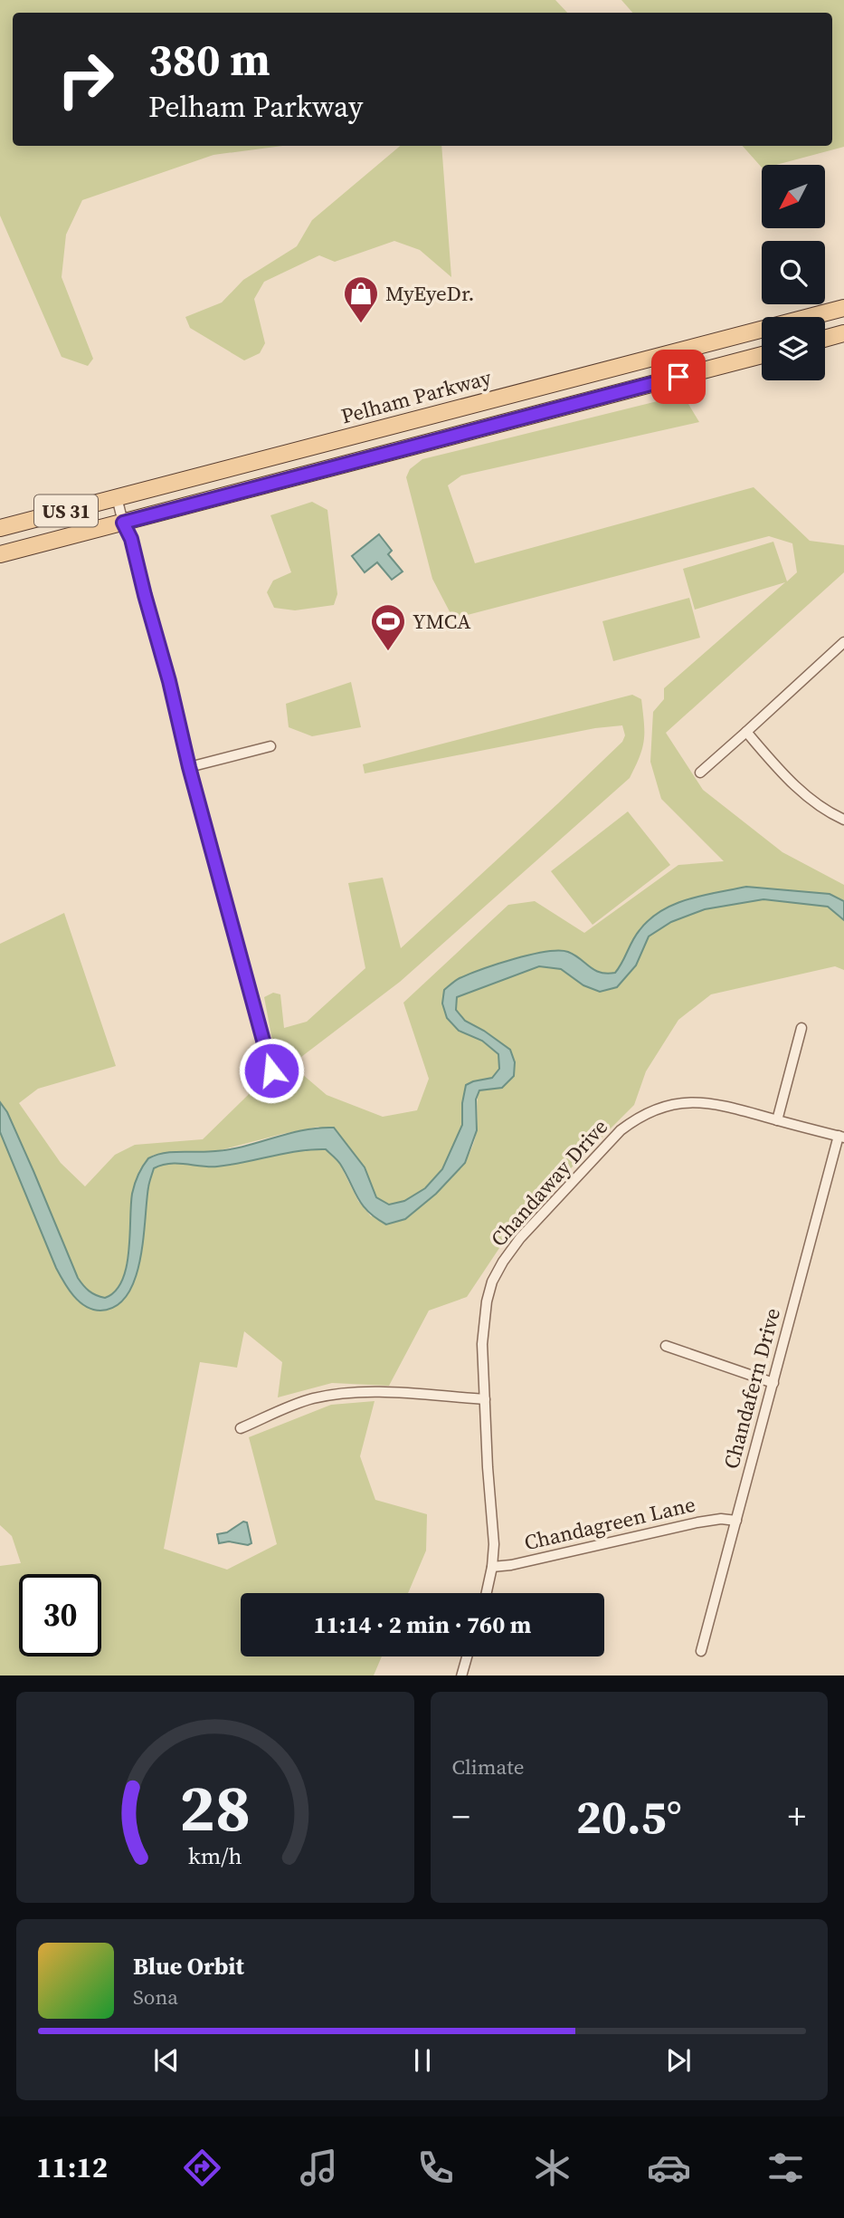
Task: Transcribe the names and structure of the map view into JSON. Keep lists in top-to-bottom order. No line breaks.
{"streets":{"main road":["Pelham Parkway","US 31"],"street":["Chandaway Drive","Chandafern Drive","Chandagreen Lane"]},"crossings":[["Chandaway Drive","Chandafern Drive"],["Chandaway Drive","Chandagreen Lane"],["Chandafern Drive","Chandagreen Lane"]],"places":{"shop":["MyEyeDr."],"sports":["YMCA"]},"north":"bottom left","page":{"turn":["380 m","Pelham Parkway"],"limit":"30","trip":"11:14 · 2 min · 760 m","tile":"Climate","heat":["−","20.5°","+"],"song":["Blue Orbit","Sona"],"tabs":"11:12","gauge":["28","km/h"]}}
